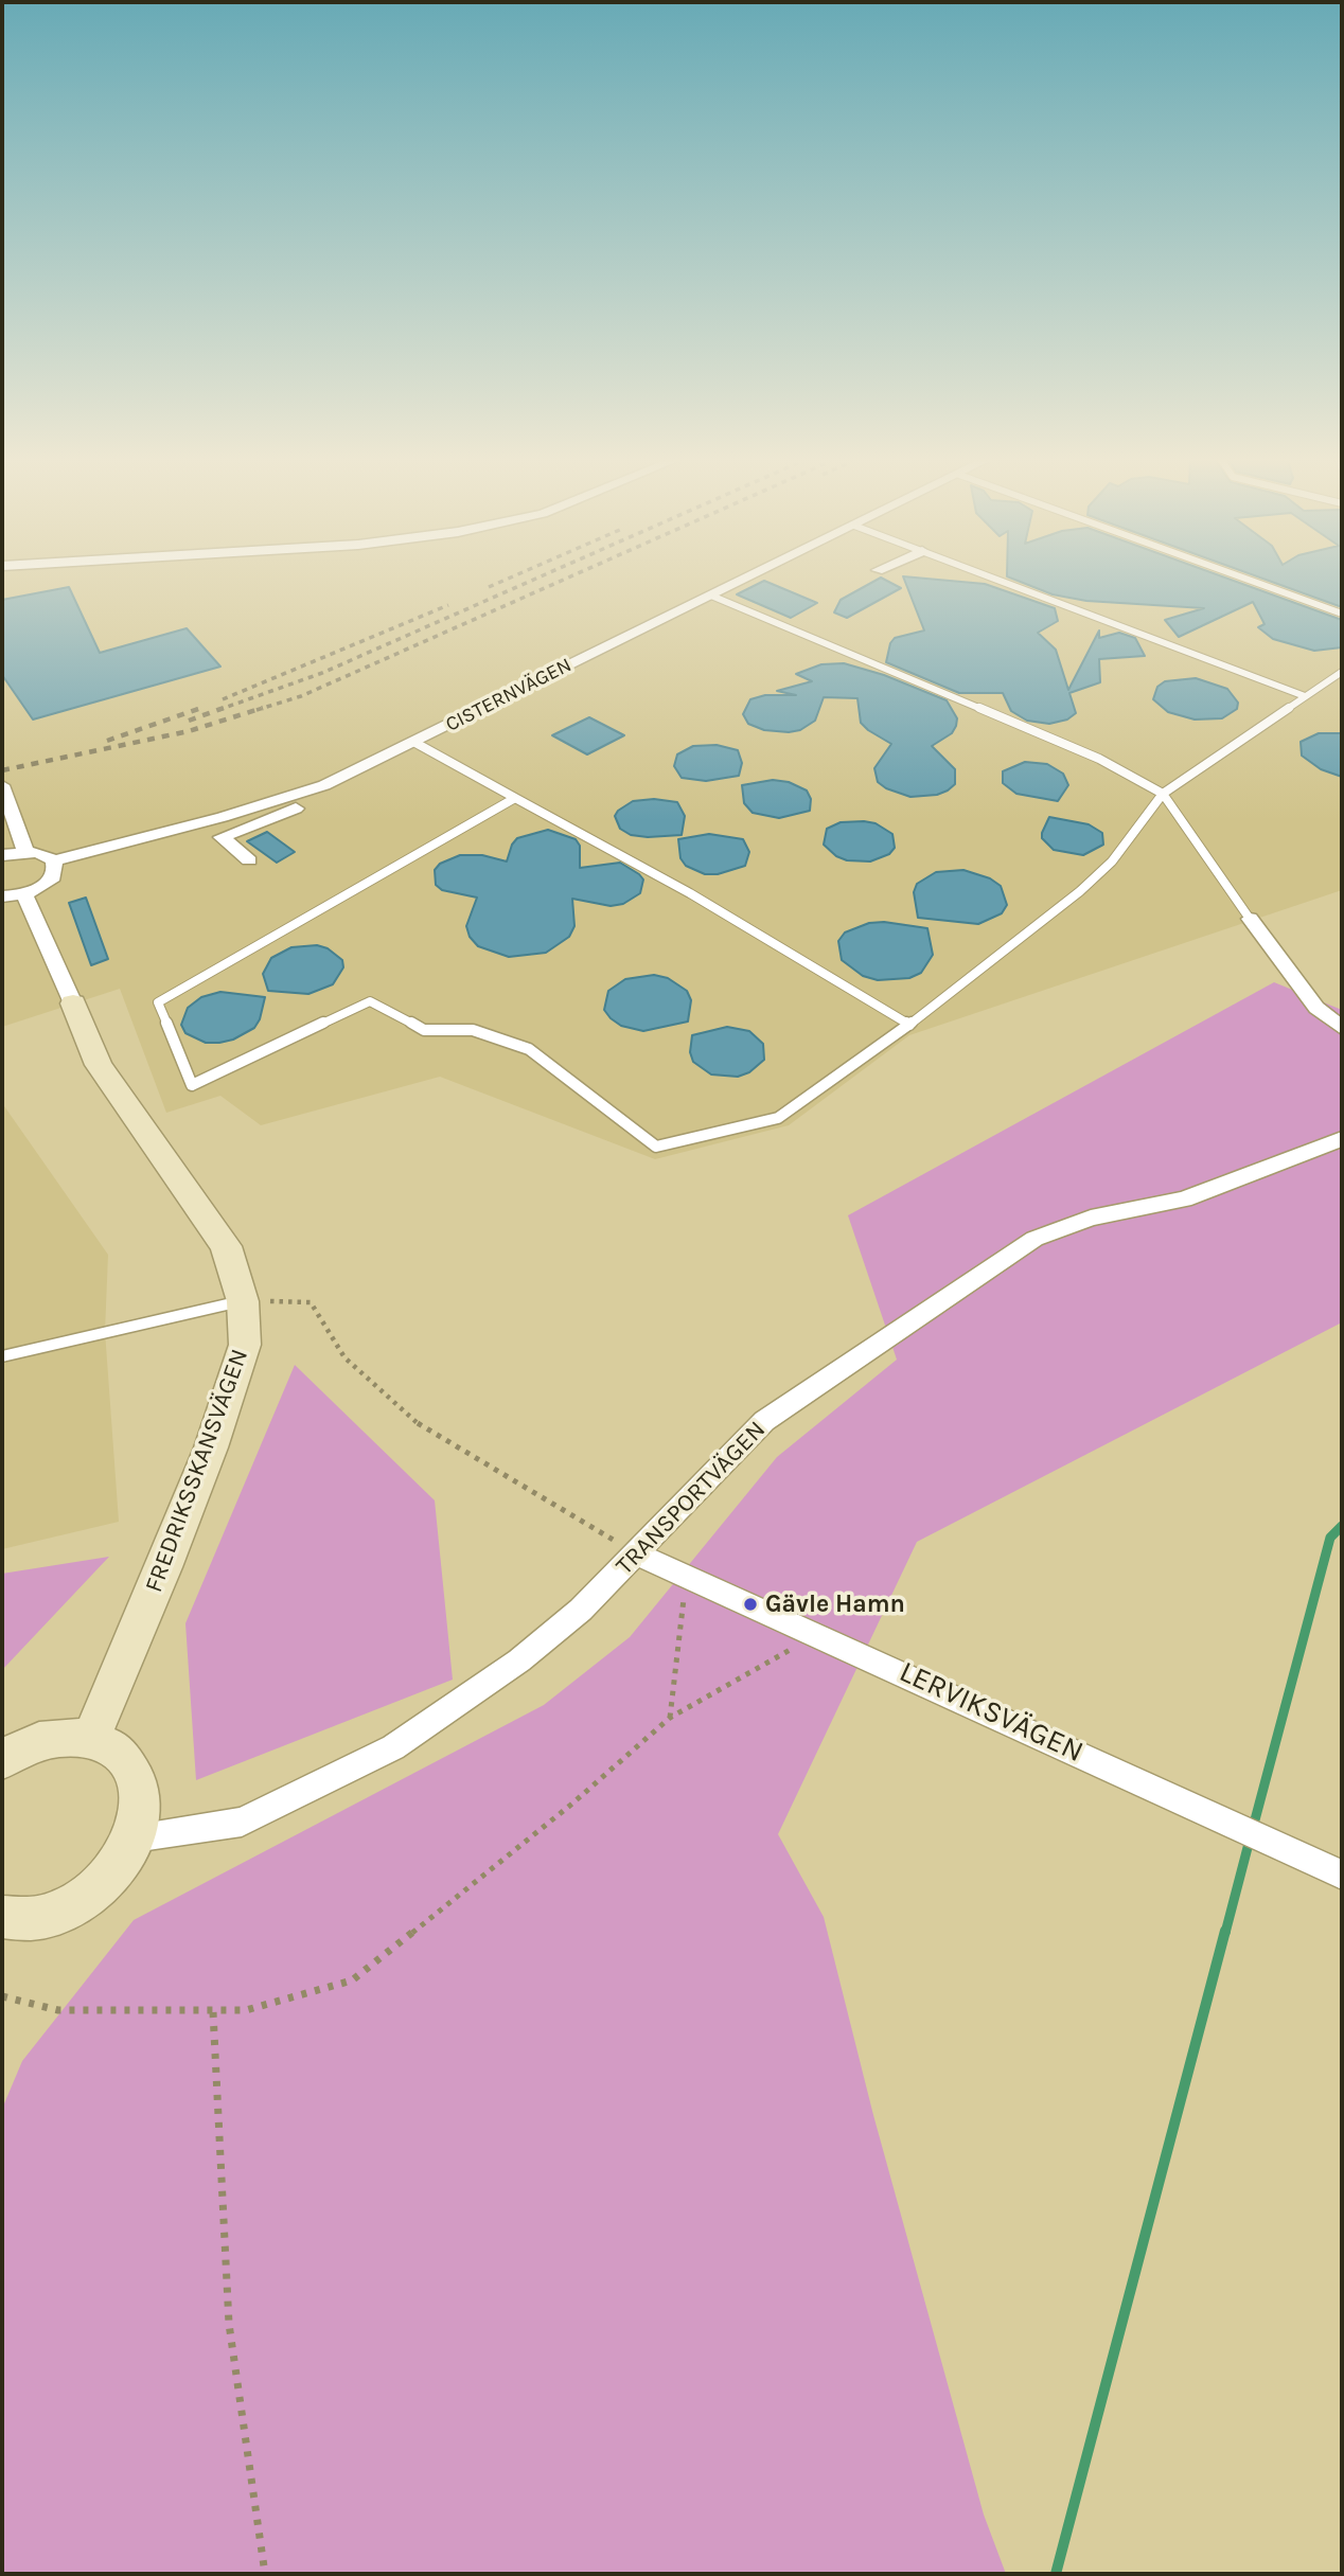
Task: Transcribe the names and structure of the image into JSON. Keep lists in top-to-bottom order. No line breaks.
{"streets":{"main road":["FREDRIKSSKANSVÄGEN"],"street":["CISTERNVÄGEN","TRANSPORTVÄGEN","LERVIKSVÄGEN"]},"crossings":[["TRANSPORTVÄGEN","LERVIKSVÄGEN"]],"places":["Gävle Hamn"]}
